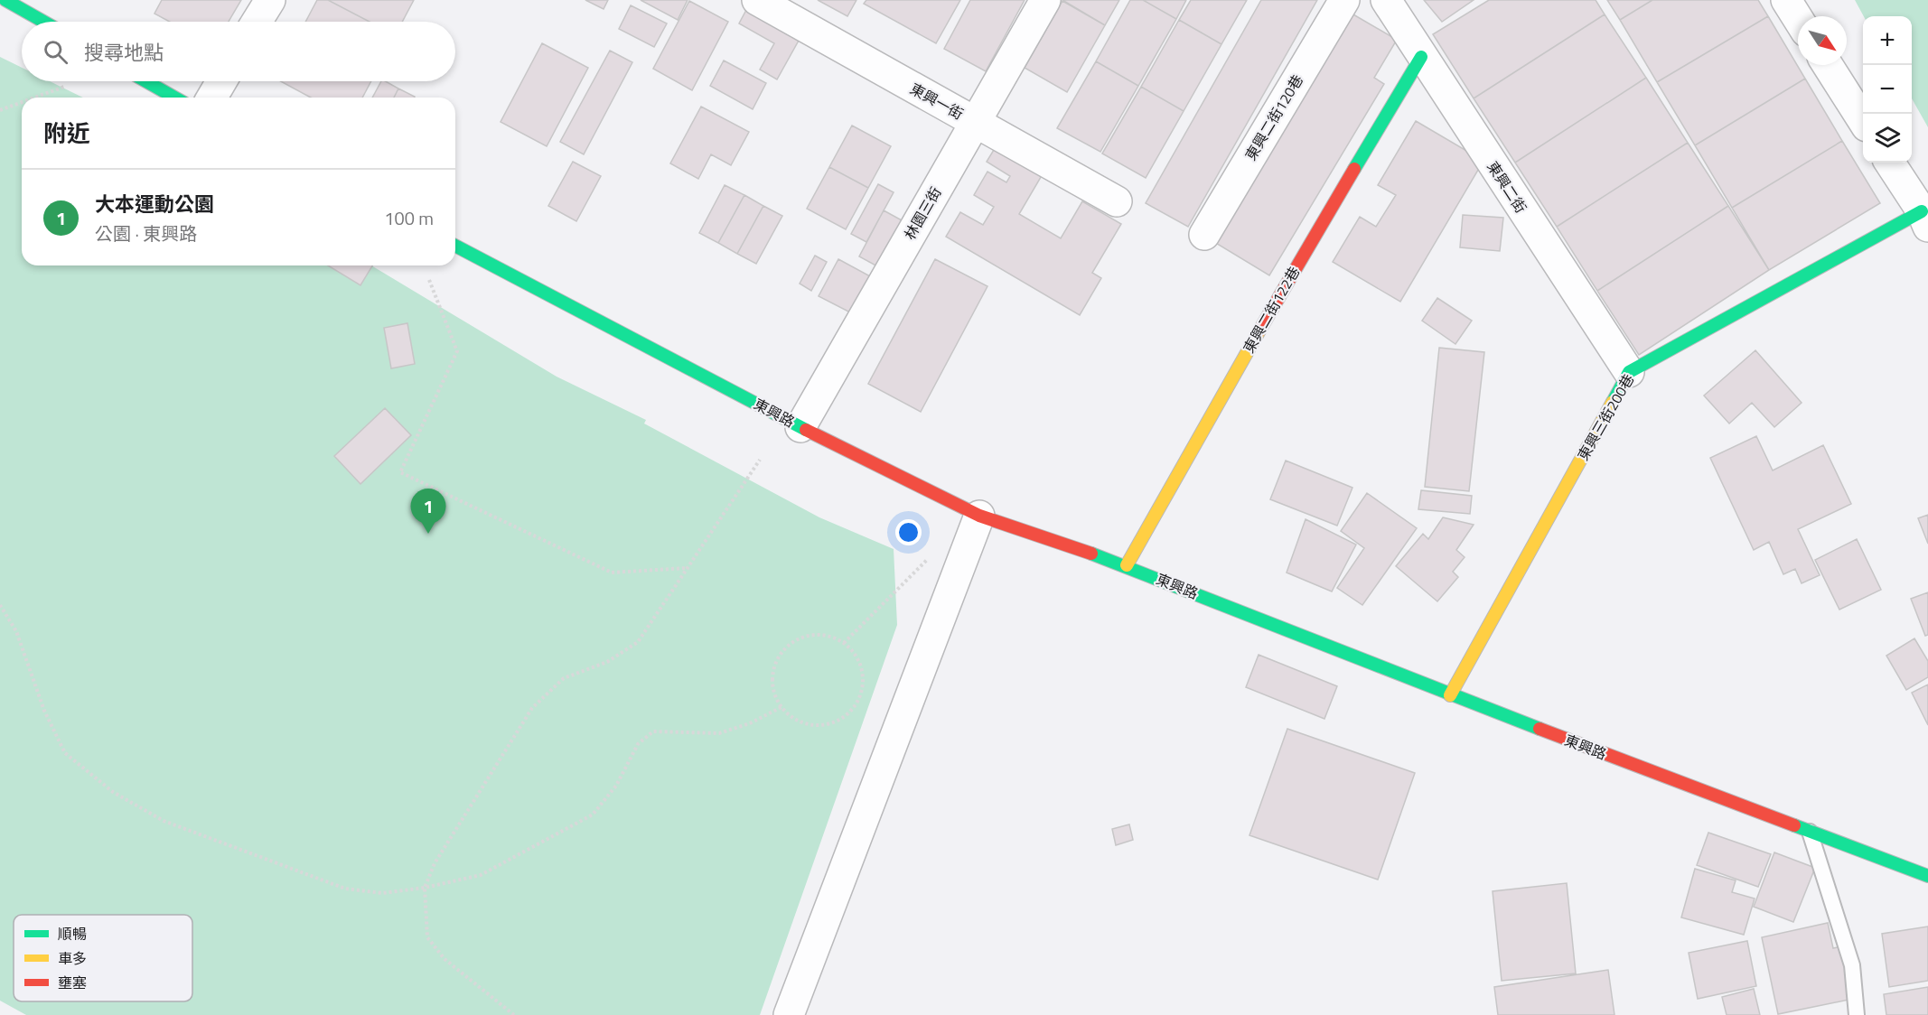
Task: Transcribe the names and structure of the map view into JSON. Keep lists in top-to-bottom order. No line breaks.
{"streets":{"street":["東興一街","東興二街120巷","東興二街","林園三街","東興二街122巷","東興路","東興三街200巷"]},"crossings":[["東興一街","林園三街"],["東興二街","東興二街122巷"],["東興二街","東興三街200巷"],["林園三街","東興路"],["東興二街122巷","東興路"],["東興路","東興三街200巷"]],"legend":["順暢","車多","壅塞"],"north":"bottom right","page":{"map_buttons":["+","−"],"search":"搜尋地點","heading":"附近","list":[{"mark":"1","name":"大本運動公園","note":"公園 · 東興路","value":"100 m"}],"pins":"1"}}
